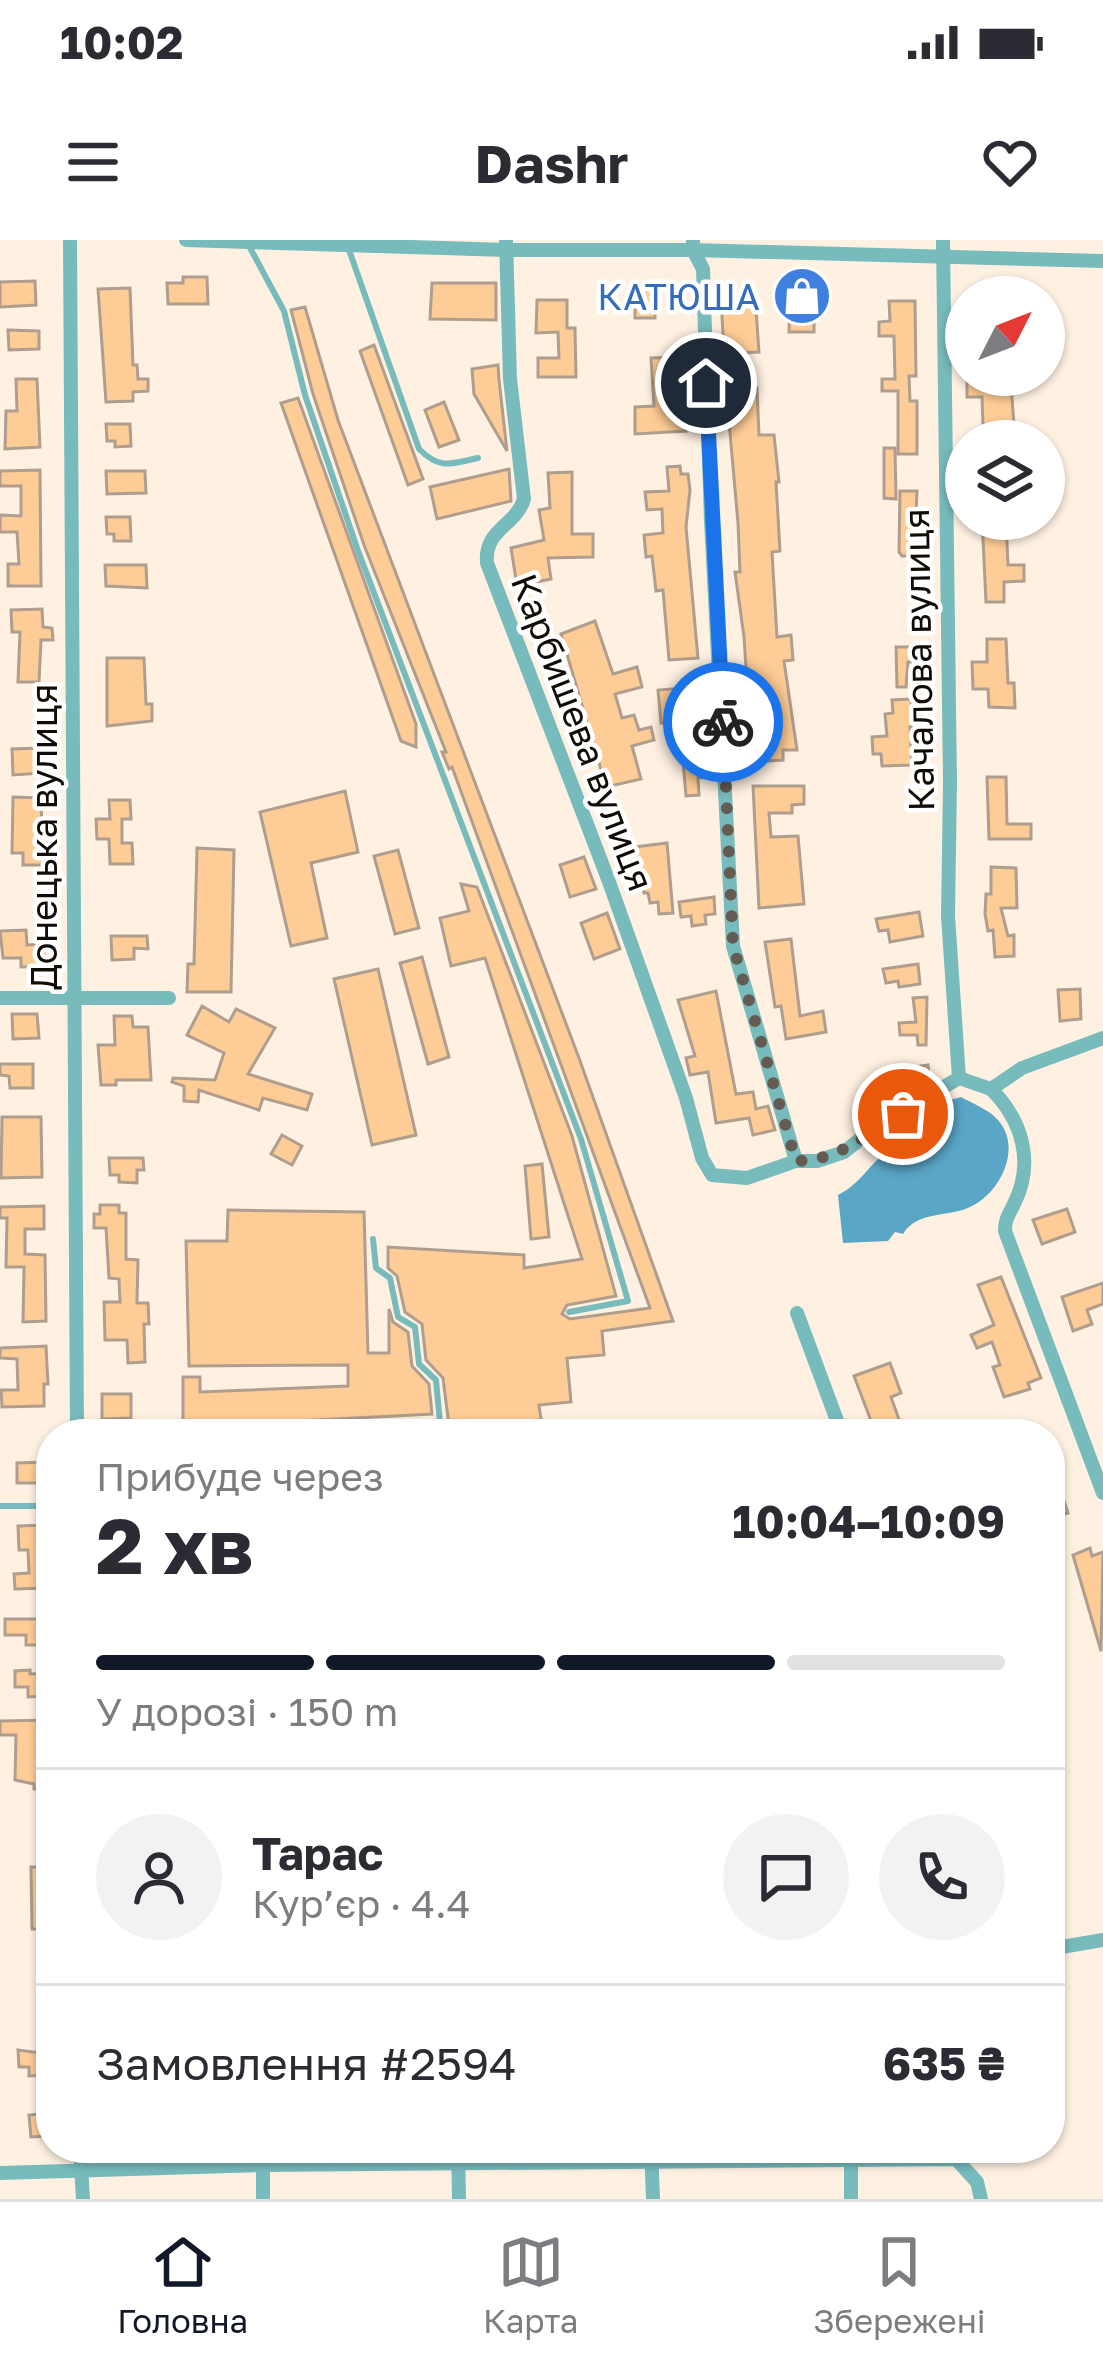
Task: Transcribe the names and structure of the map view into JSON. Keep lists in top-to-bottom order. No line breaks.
{"streets":{"street":["Качалова вулиця","Карбишева вулиця","Донецька вулиця"]},"places":{"shop":["КАТЮША"]},"north":"top right","page":{"status":"10:02","header":"Dashr","heading":["2 хв","Прибуде через","10:04–10:09"],"panel":["Тарас","Кур’єр · 4.4","Замовлення #2594","635 ₴"],"bar":"У дорозі · 150 m","tabs":["Головна","Карта","Збережені"]}}
